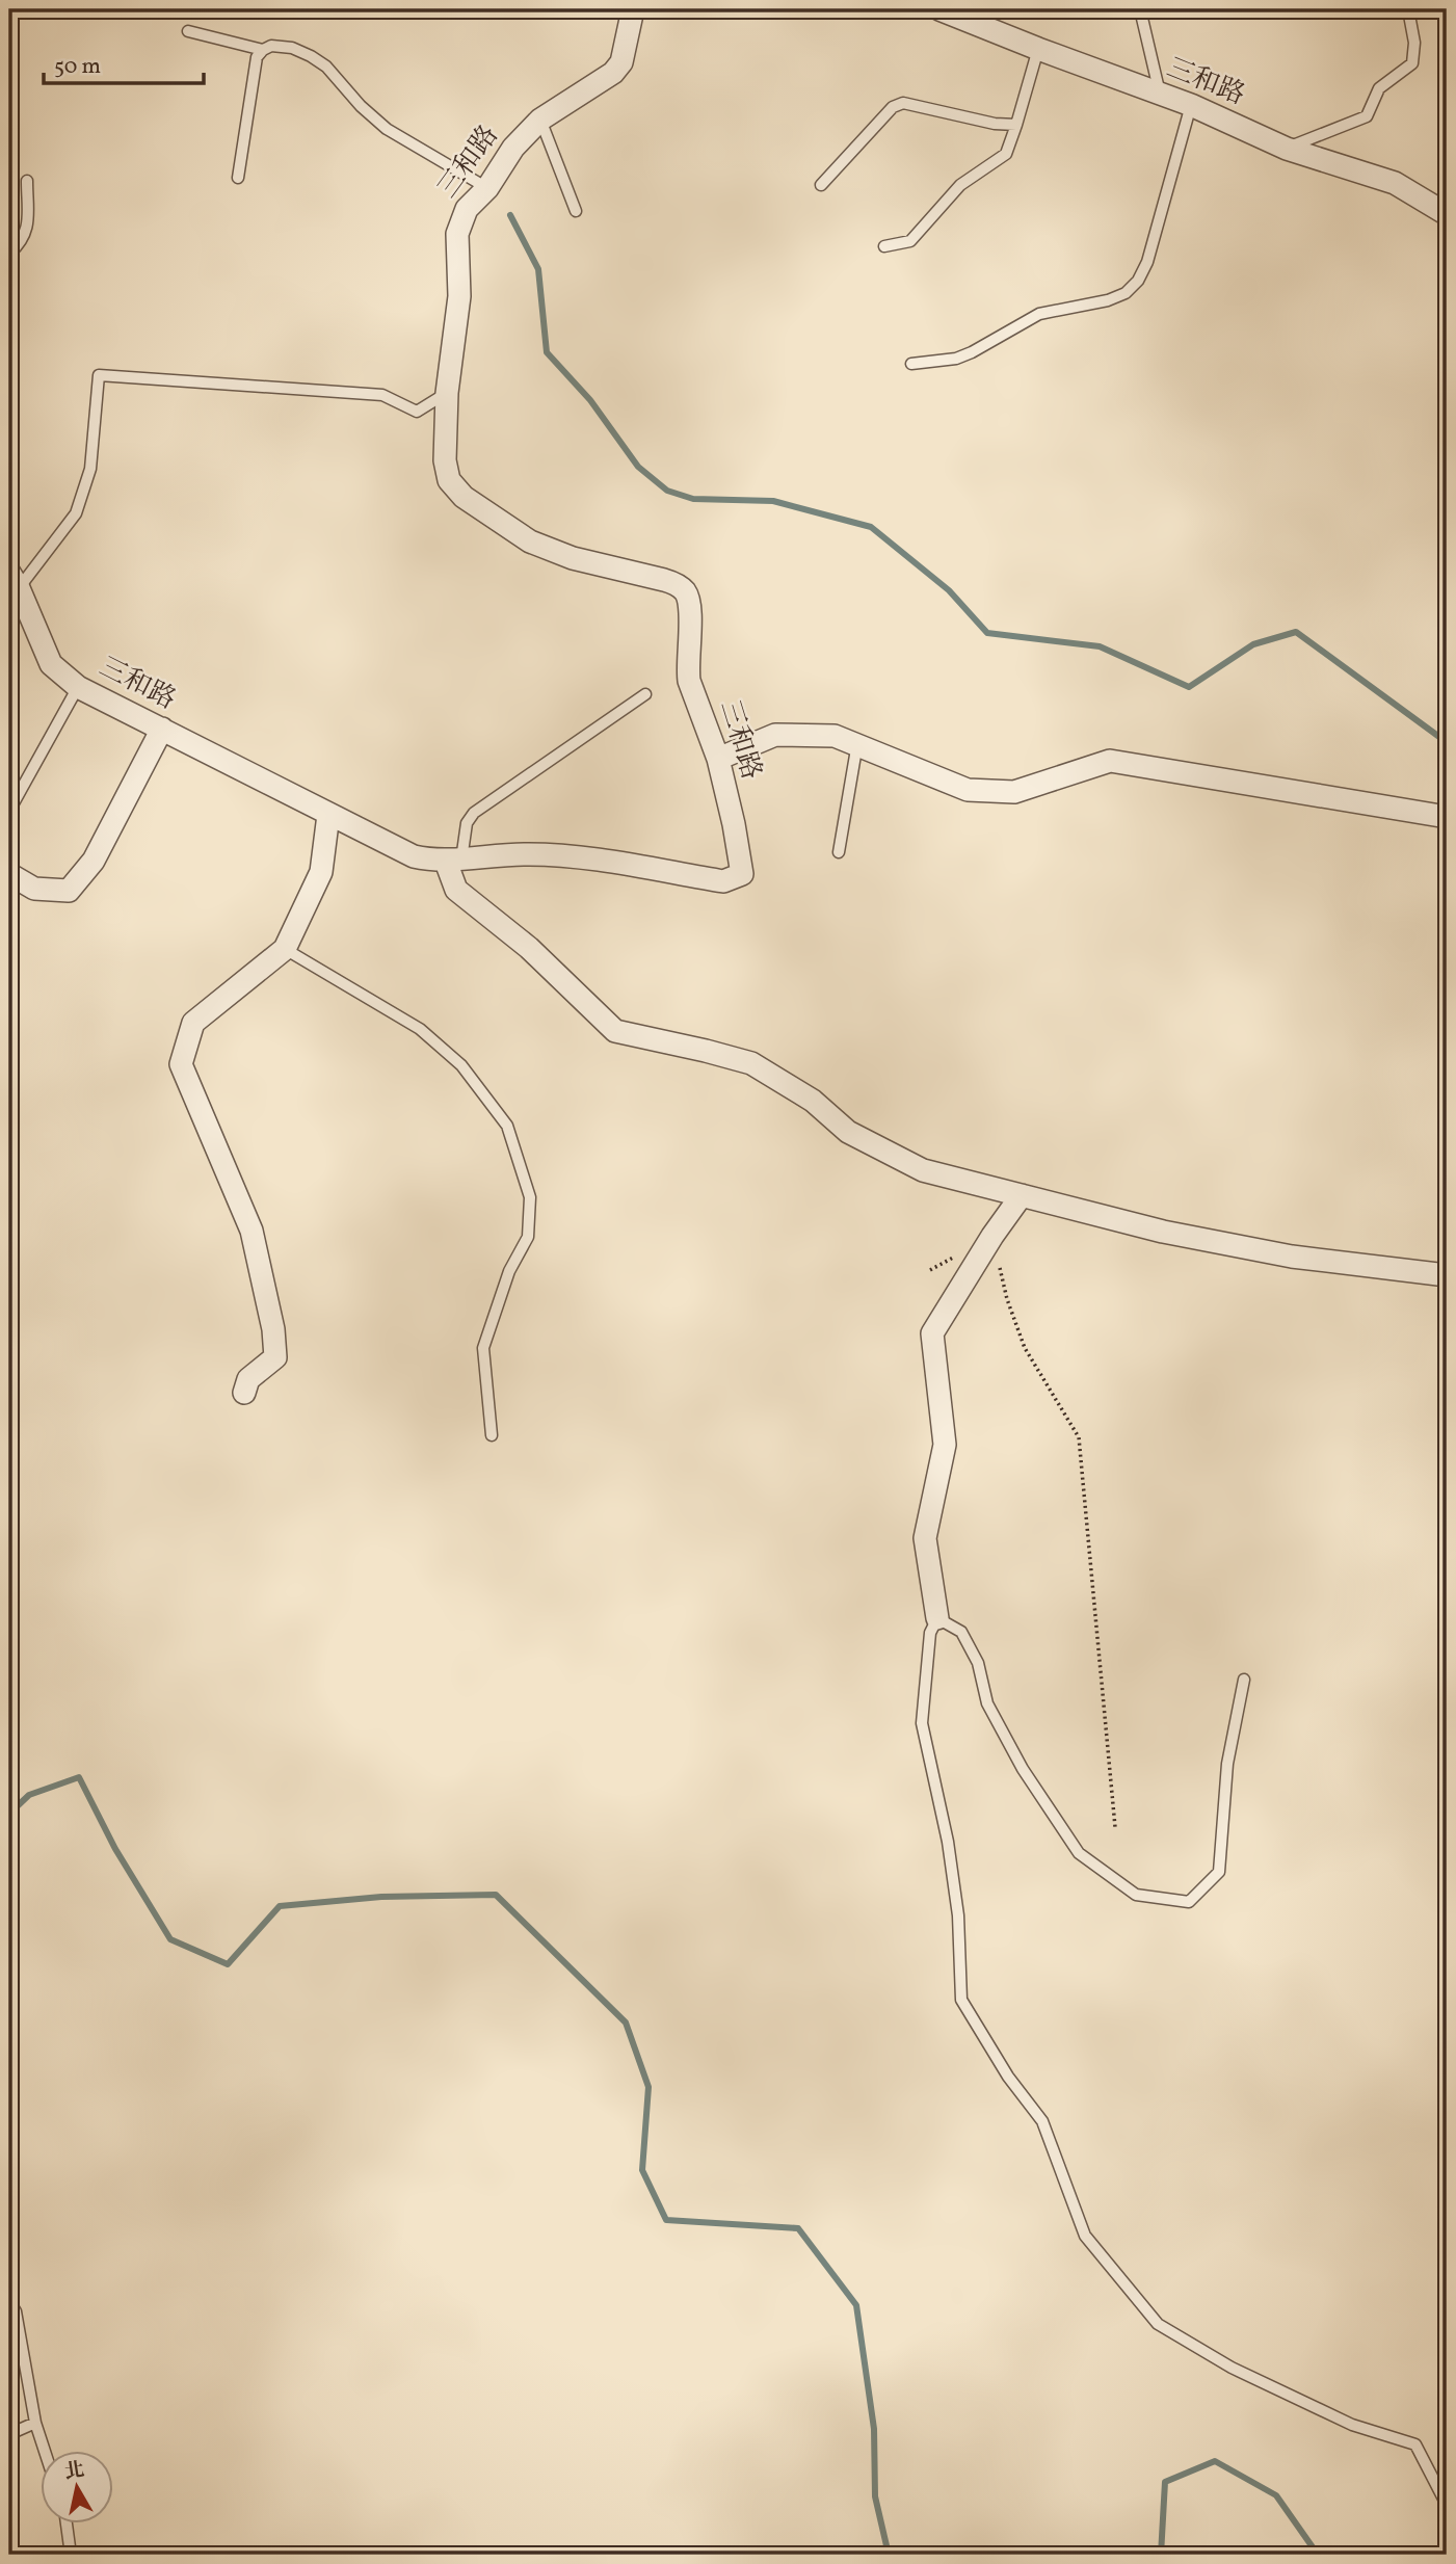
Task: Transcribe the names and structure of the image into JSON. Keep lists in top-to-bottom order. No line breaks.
{"streets":{"street":["三和路"]},"scale_bar":"50 m","north":"top"}
